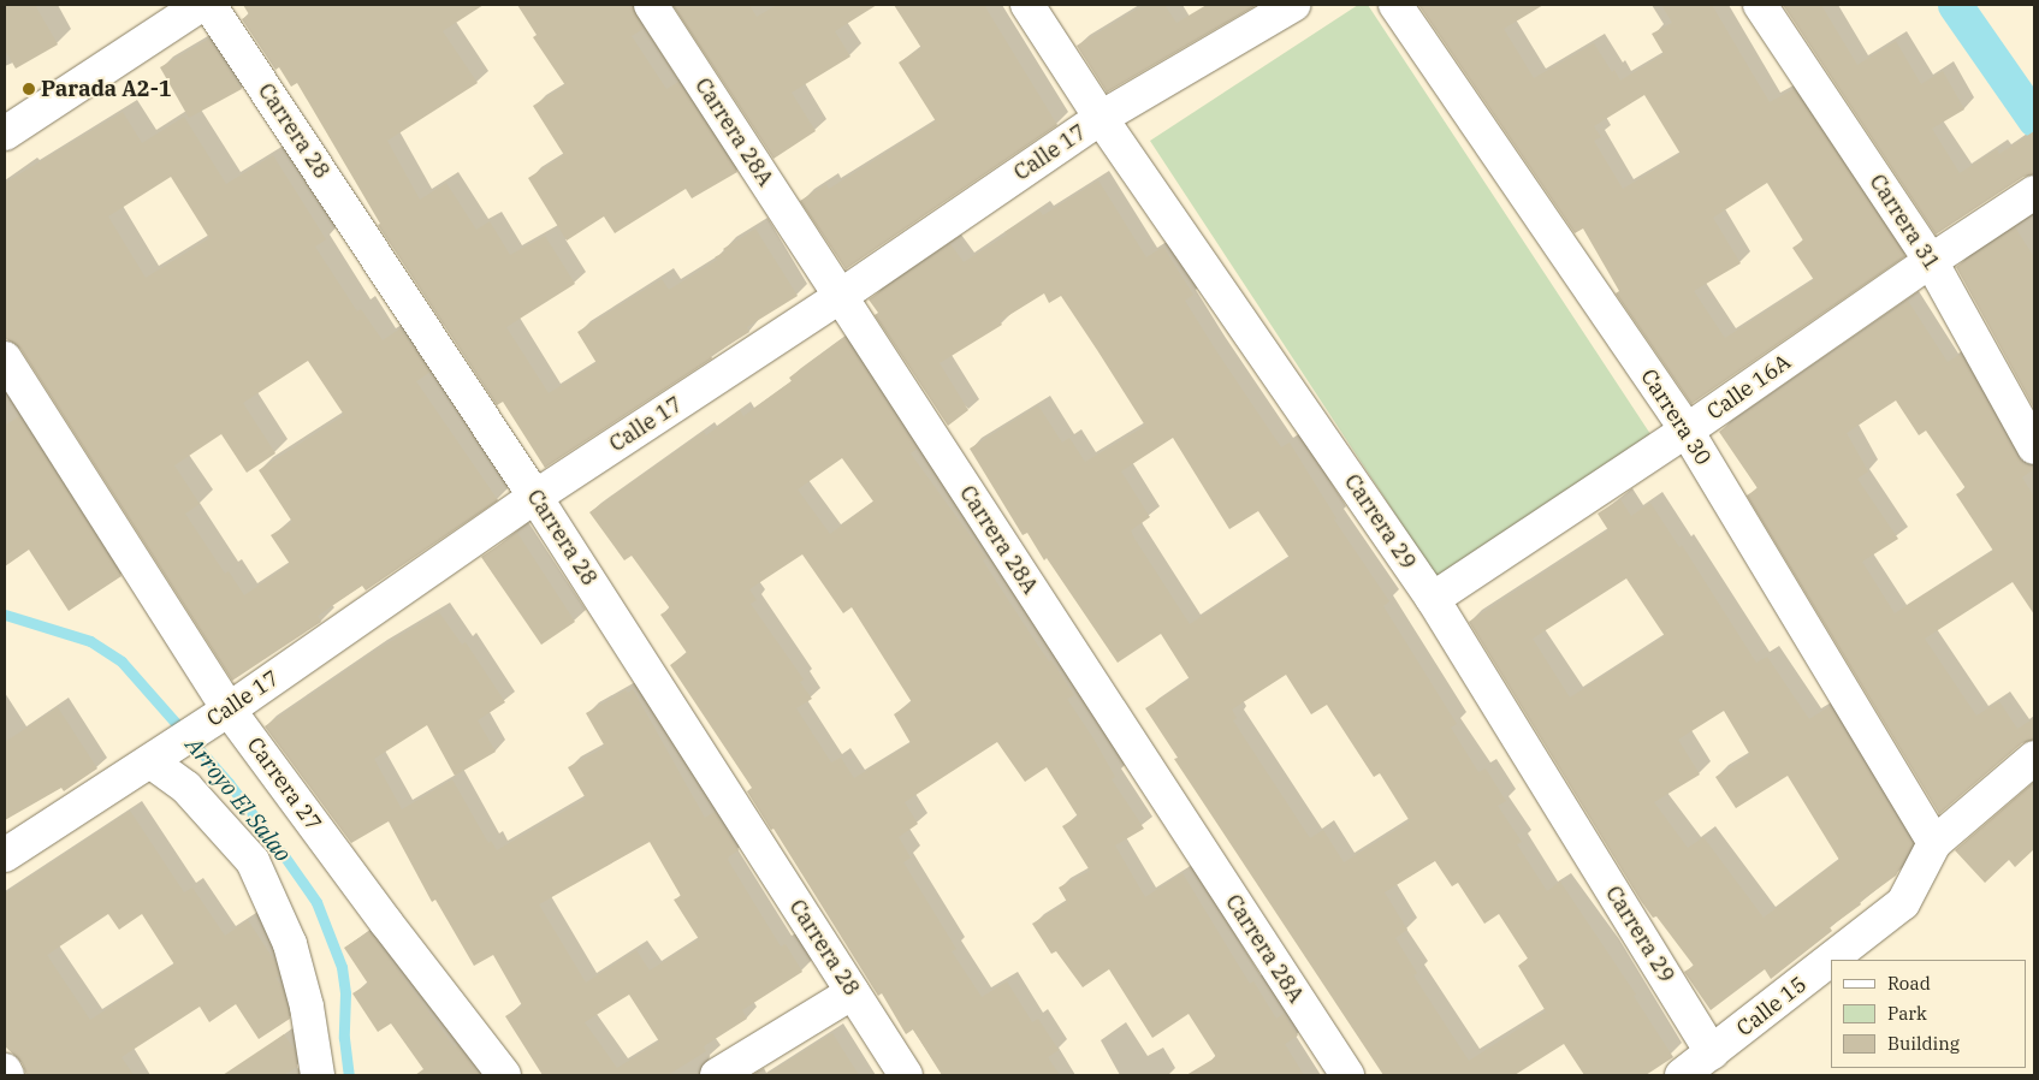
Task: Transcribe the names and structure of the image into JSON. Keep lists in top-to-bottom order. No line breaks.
{"streets":{"street":["Carrera 28","Carrera 28A","Calle 17","Carrera 31","Calle 16A","Carrera 30","Carrera 29","Carrera 27","Calle 15"]},"crossings":[["Carrera 28","Calle 17"],["Carrera 28A","Calle 17"],["Calle 17","Carrera 29"],["Calle 17","Carrera 27"],["Carrera 31","Calle 16A"],["Calle 16A","Carrera 30"],["Calle 16A","Carrera 29"],["Carrera 30","Calle 15"],["Carrera 29","Calle 15"]],"water":["Arroyo El Salao"],"places":["Parada A2-1"],"legend":["Road","Park","Building"]}
